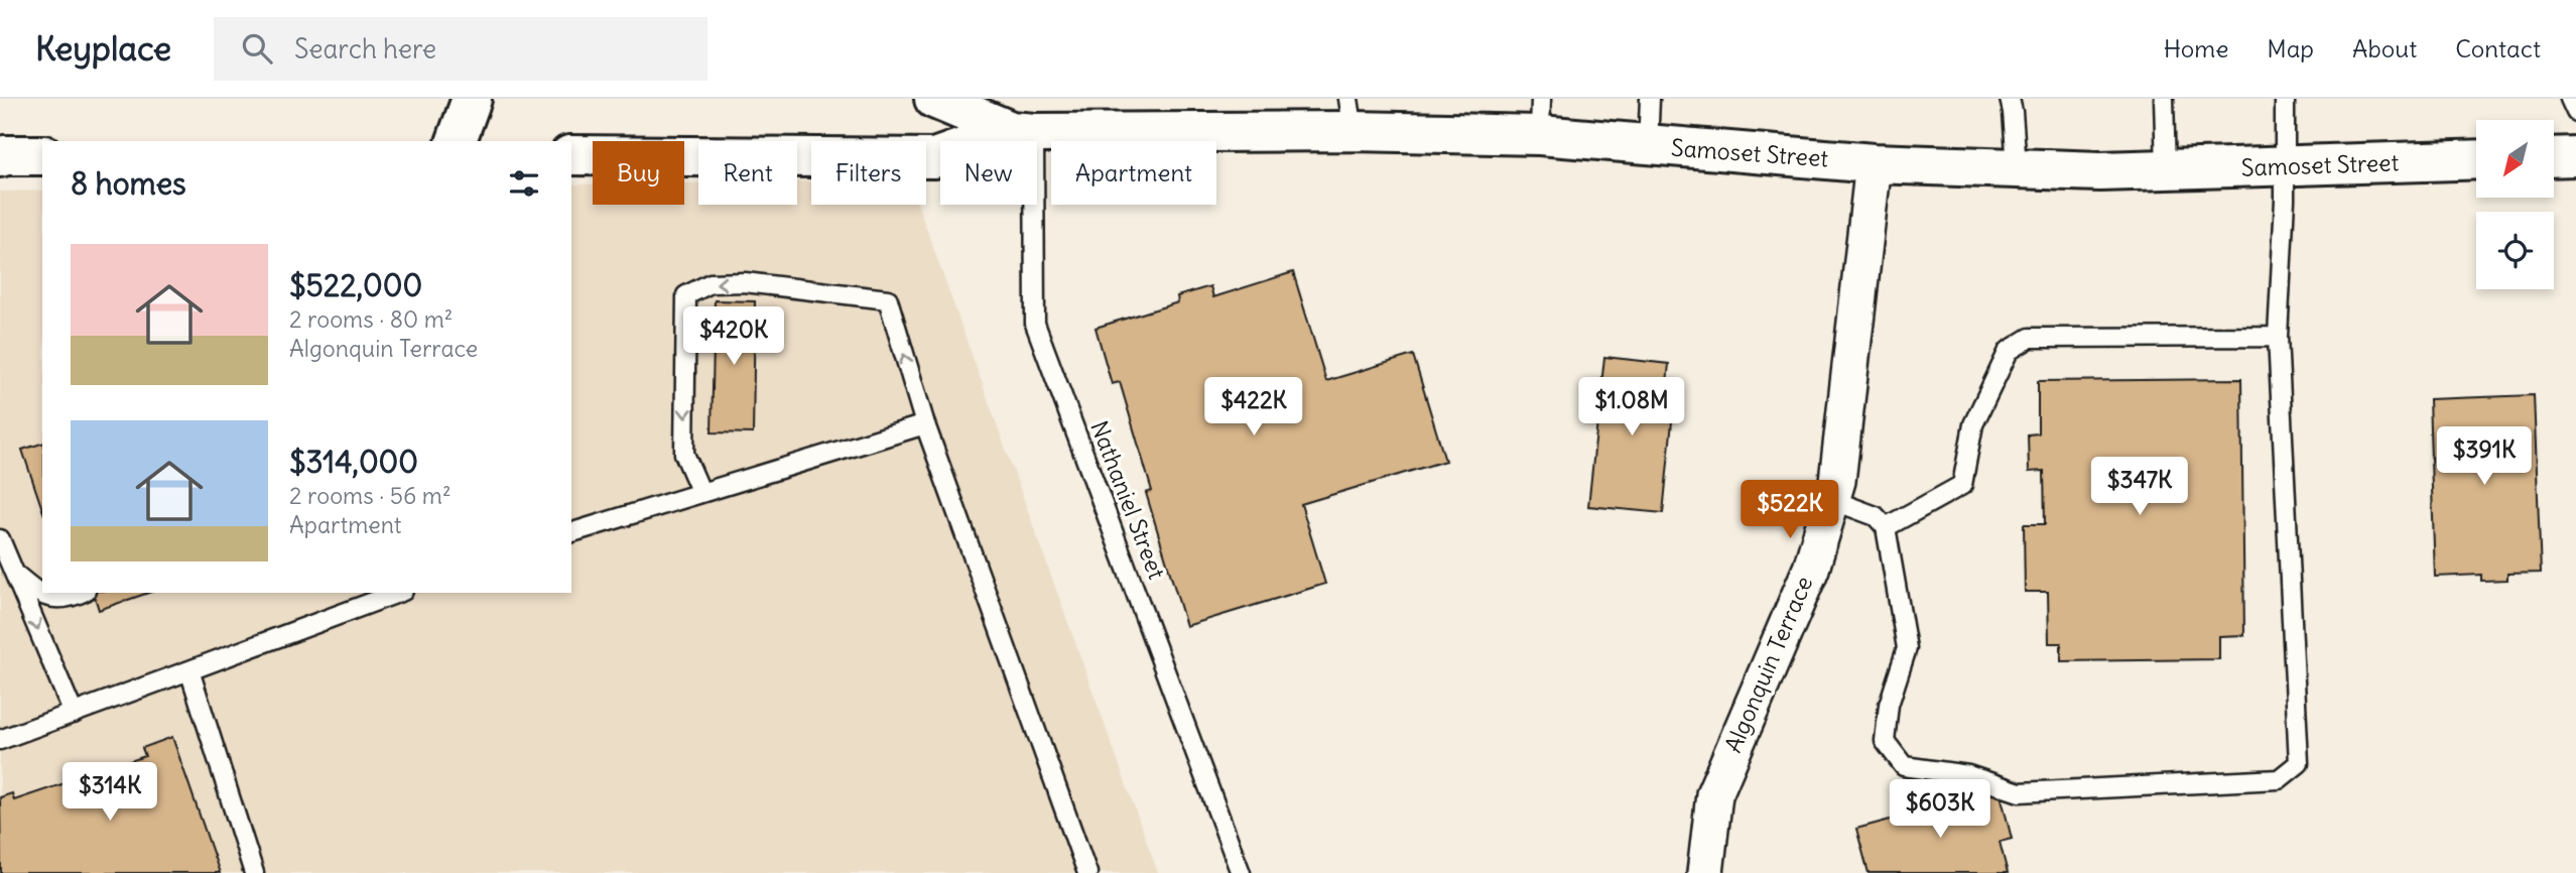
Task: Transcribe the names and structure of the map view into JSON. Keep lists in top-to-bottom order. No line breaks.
{"streets":{"highway":["Samoset Street"],"street":["Algonquin Terrace"],"lane":["Nathaniel Street"]},"crossings":[["Samoset Street","Nathaniel Street"],["Samoset Street","Algonquin Terrace"]],"north":"bottom left","page":{"header":"Keyplace","search":"Search here","nav":["Home","Map","About","Contact"],"chip":["Buy","Rent","Filters","New","Apartment"],"heading":"8 homes","list":[{"name":"$522,000","note":"2 rooms · 80 m² · Algonquin Terrace"},{"name":"$314,000","note":"2 rooms · 56 m² · Apartment"}],"price":["$420K","$422K","$1.08M","$391K","$347K","$522K","$314K","$603K"]}}
